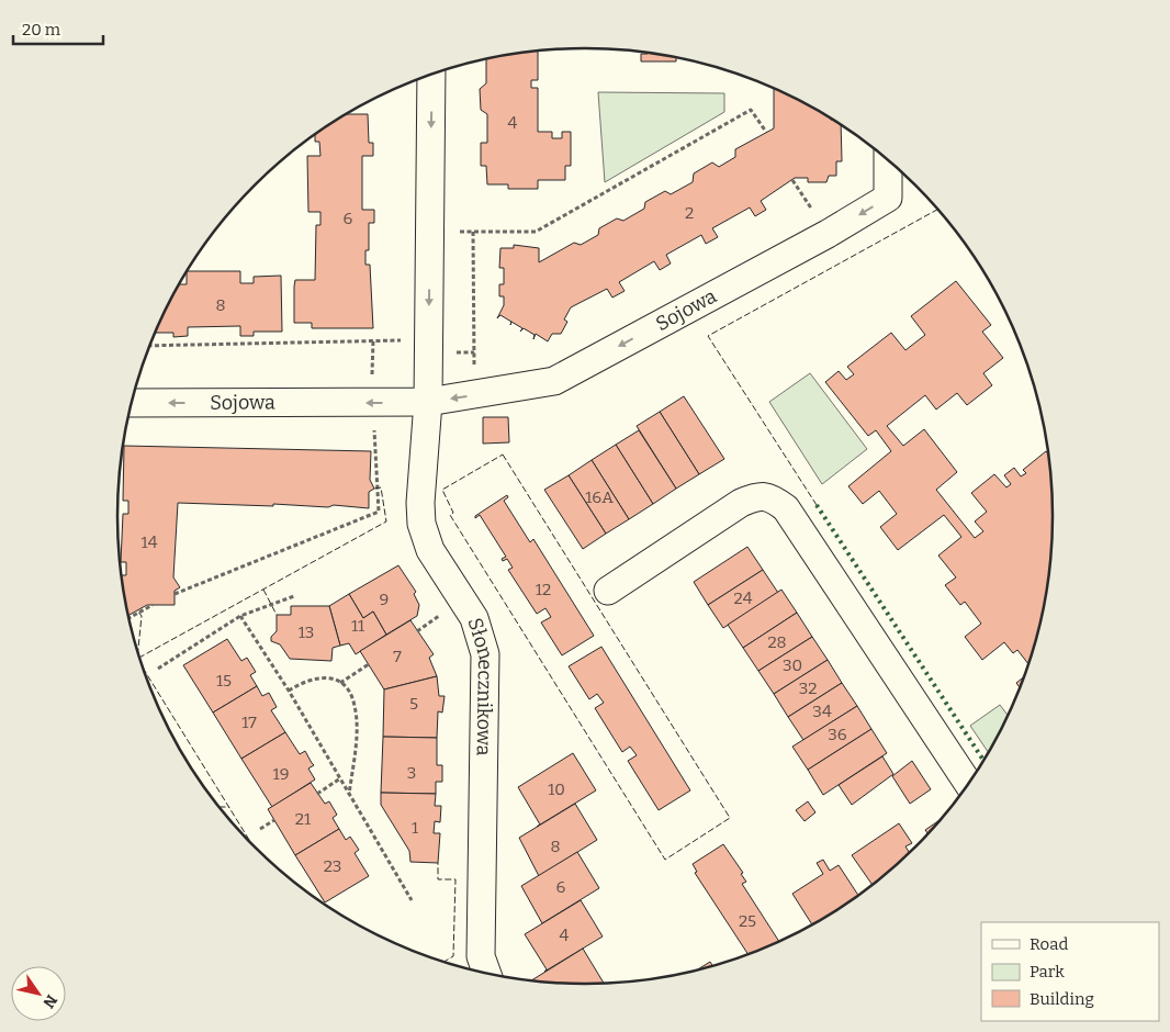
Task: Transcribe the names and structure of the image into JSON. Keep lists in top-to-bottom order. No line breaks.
{"streets":{"street":["Sojowa","Słonecznikowa"]},"crossings":[["Sojowa","Słonecznikowa"]],"one_way":["Sojowa"],"house_numbers":["4","2","6","8","16A","14","12","24","9","11","13","28","7","30","15","32","5","34","17","36","3","19","10","21","1","8","23","6","25","4"],"legend":["Road","Park","Building"],"scale_bar":"20 m","north":"bottom right"}
